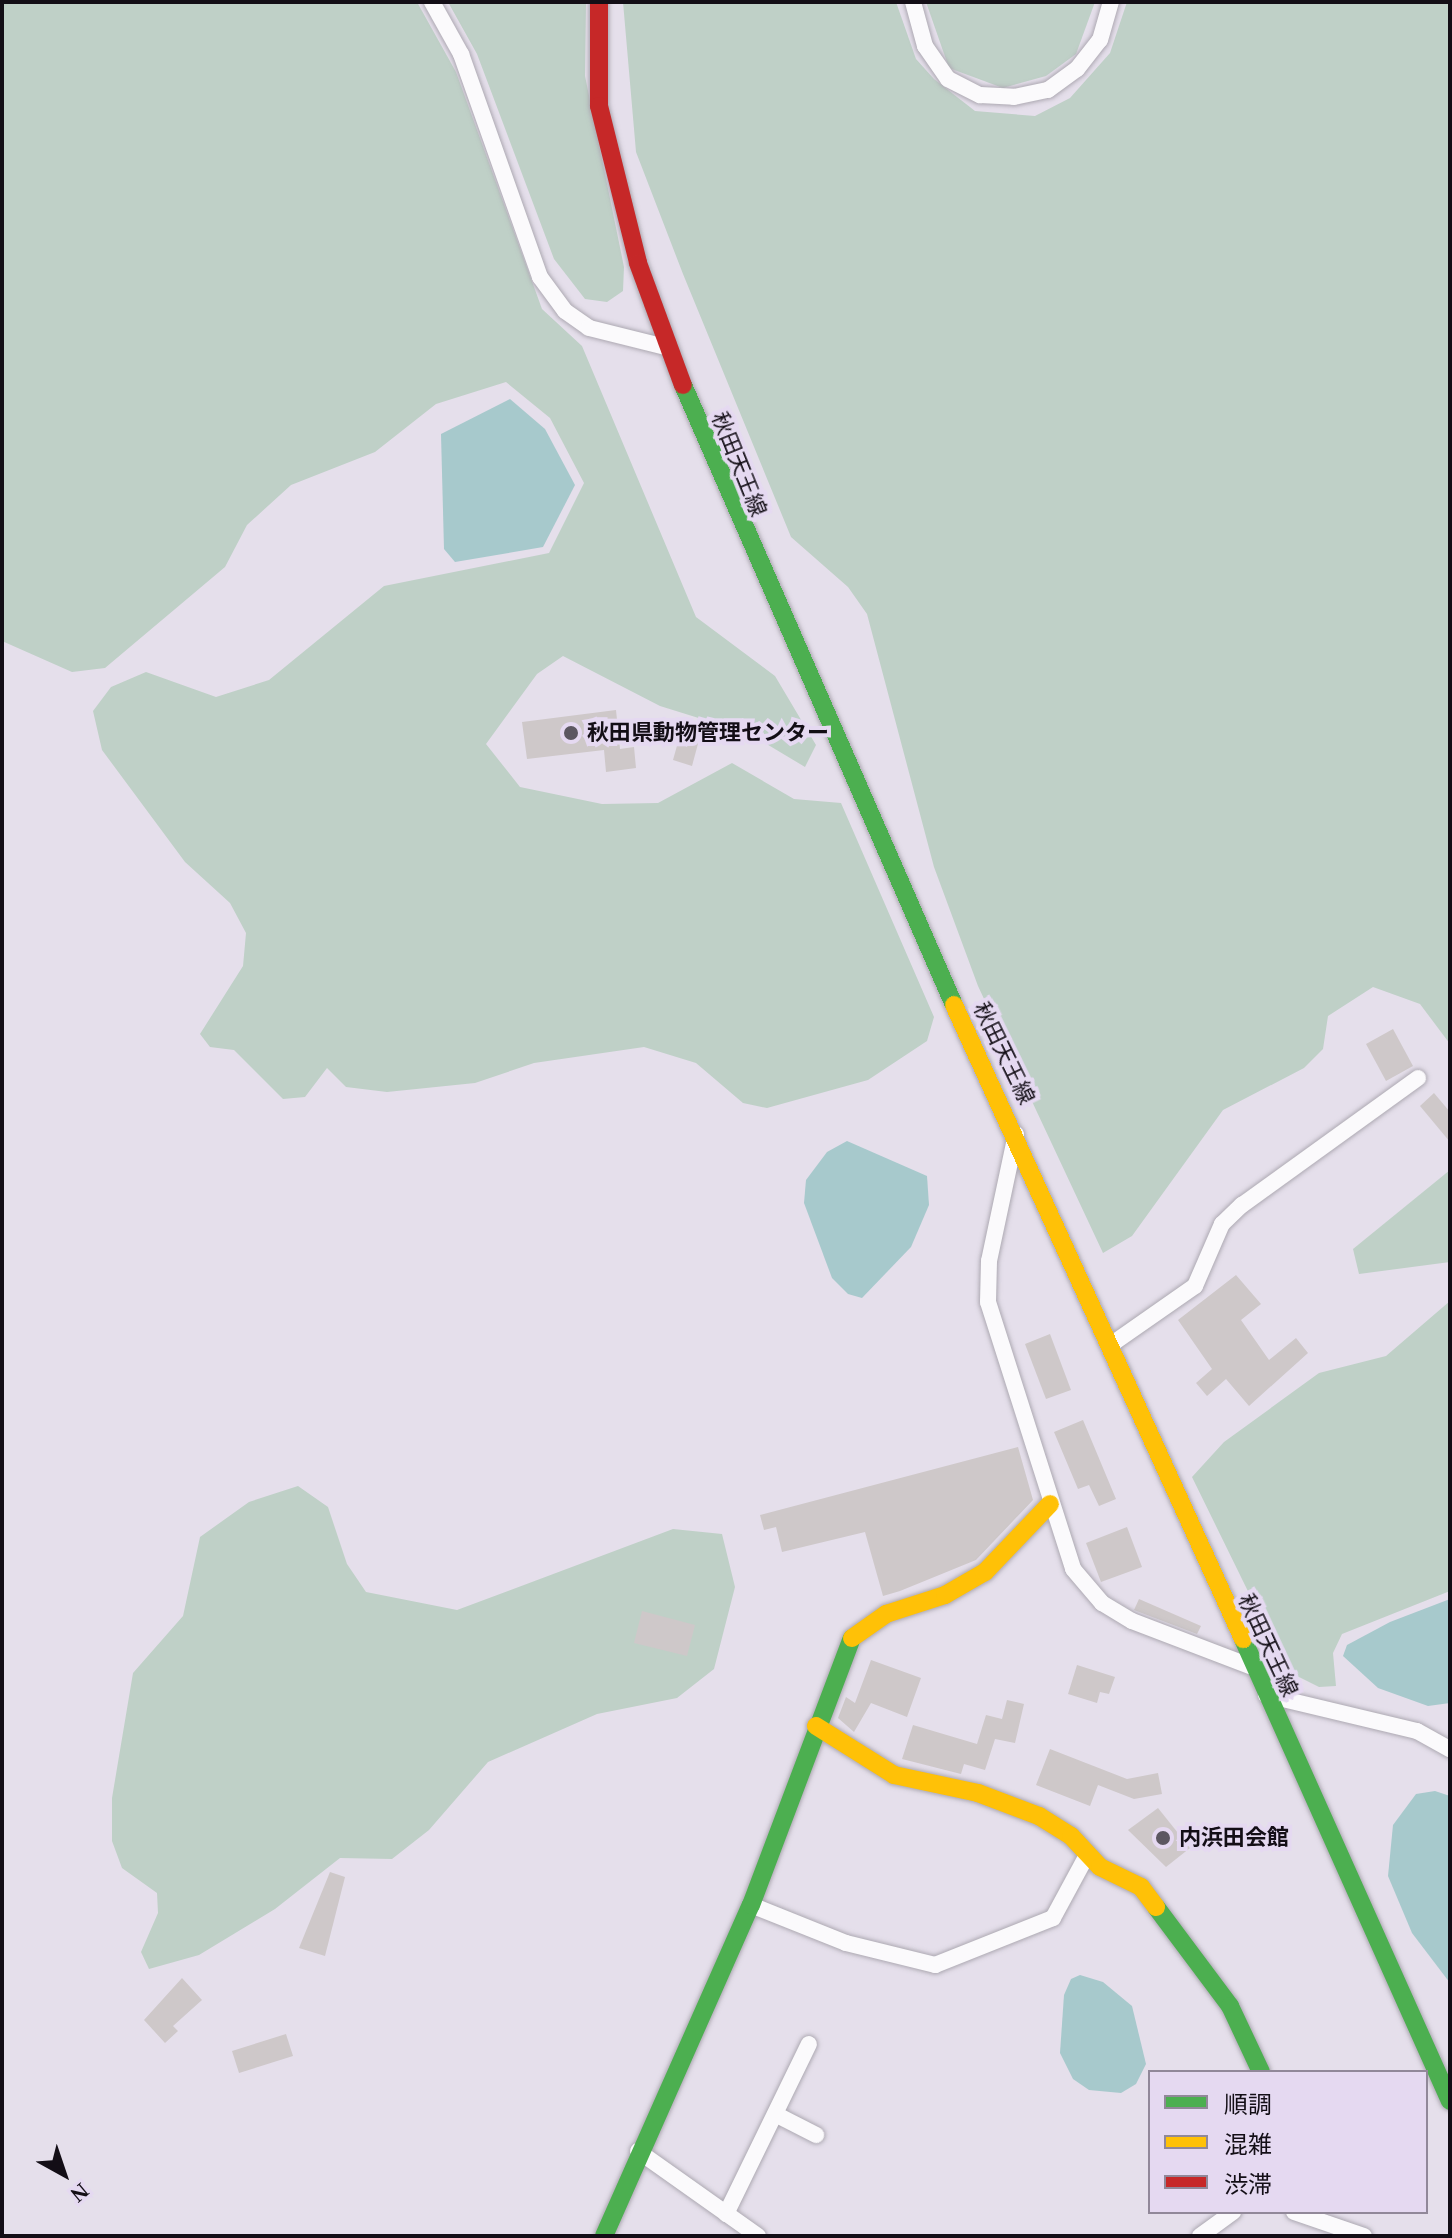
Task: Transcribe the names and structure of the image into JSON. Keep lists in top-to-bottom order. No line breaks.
{"streets":{"main road":["秋田天王線"]},"places":["秋田県動物管理センター","内浜田会館"],"legend":["順調","混雑","渋滞"],"north":"bottom right"}
